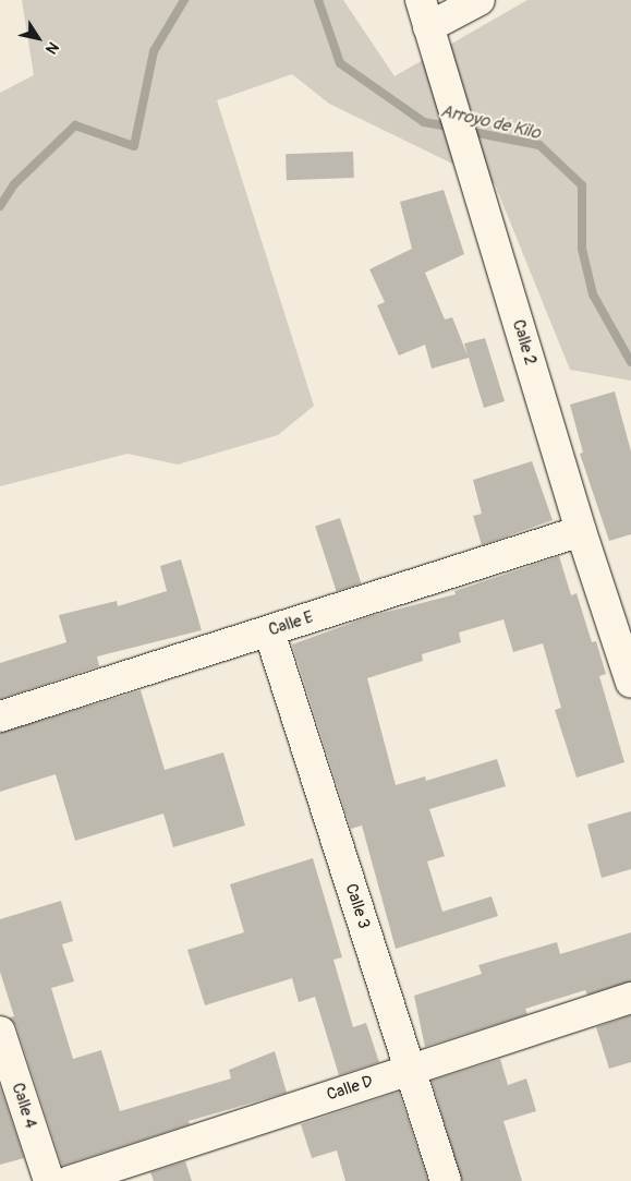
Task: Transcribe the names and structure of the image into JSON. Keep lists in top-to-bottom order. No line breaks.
{"streets":{"street":["Calle 2","Calle E","Calle 3","Calle D","Calle 4"]},"crossings":[["Calle 2","Calle E"],["Calle E","Calle 3"],["Calle 3","Calle D"]],"water":["Arroyo de Kilo"],"north":"bottom right"}
